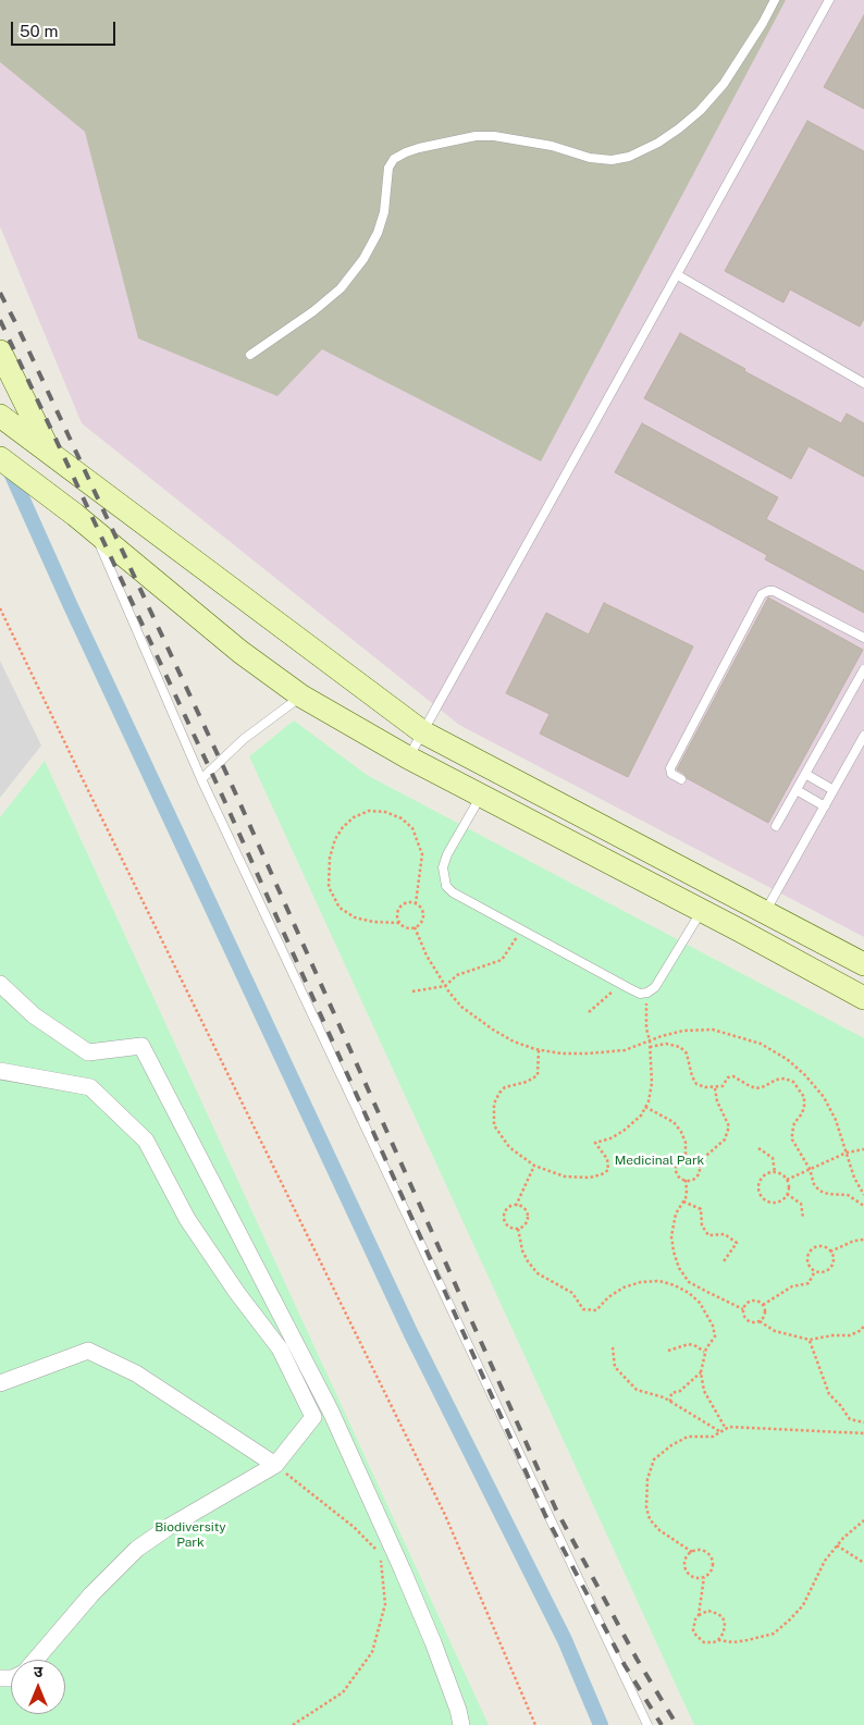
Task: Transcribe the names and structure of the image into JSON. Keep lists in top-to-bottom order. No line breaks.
{"parks":["Medicinal Park","Biodiversity Park"],"scale_bar":"50 m","north":"top"}
